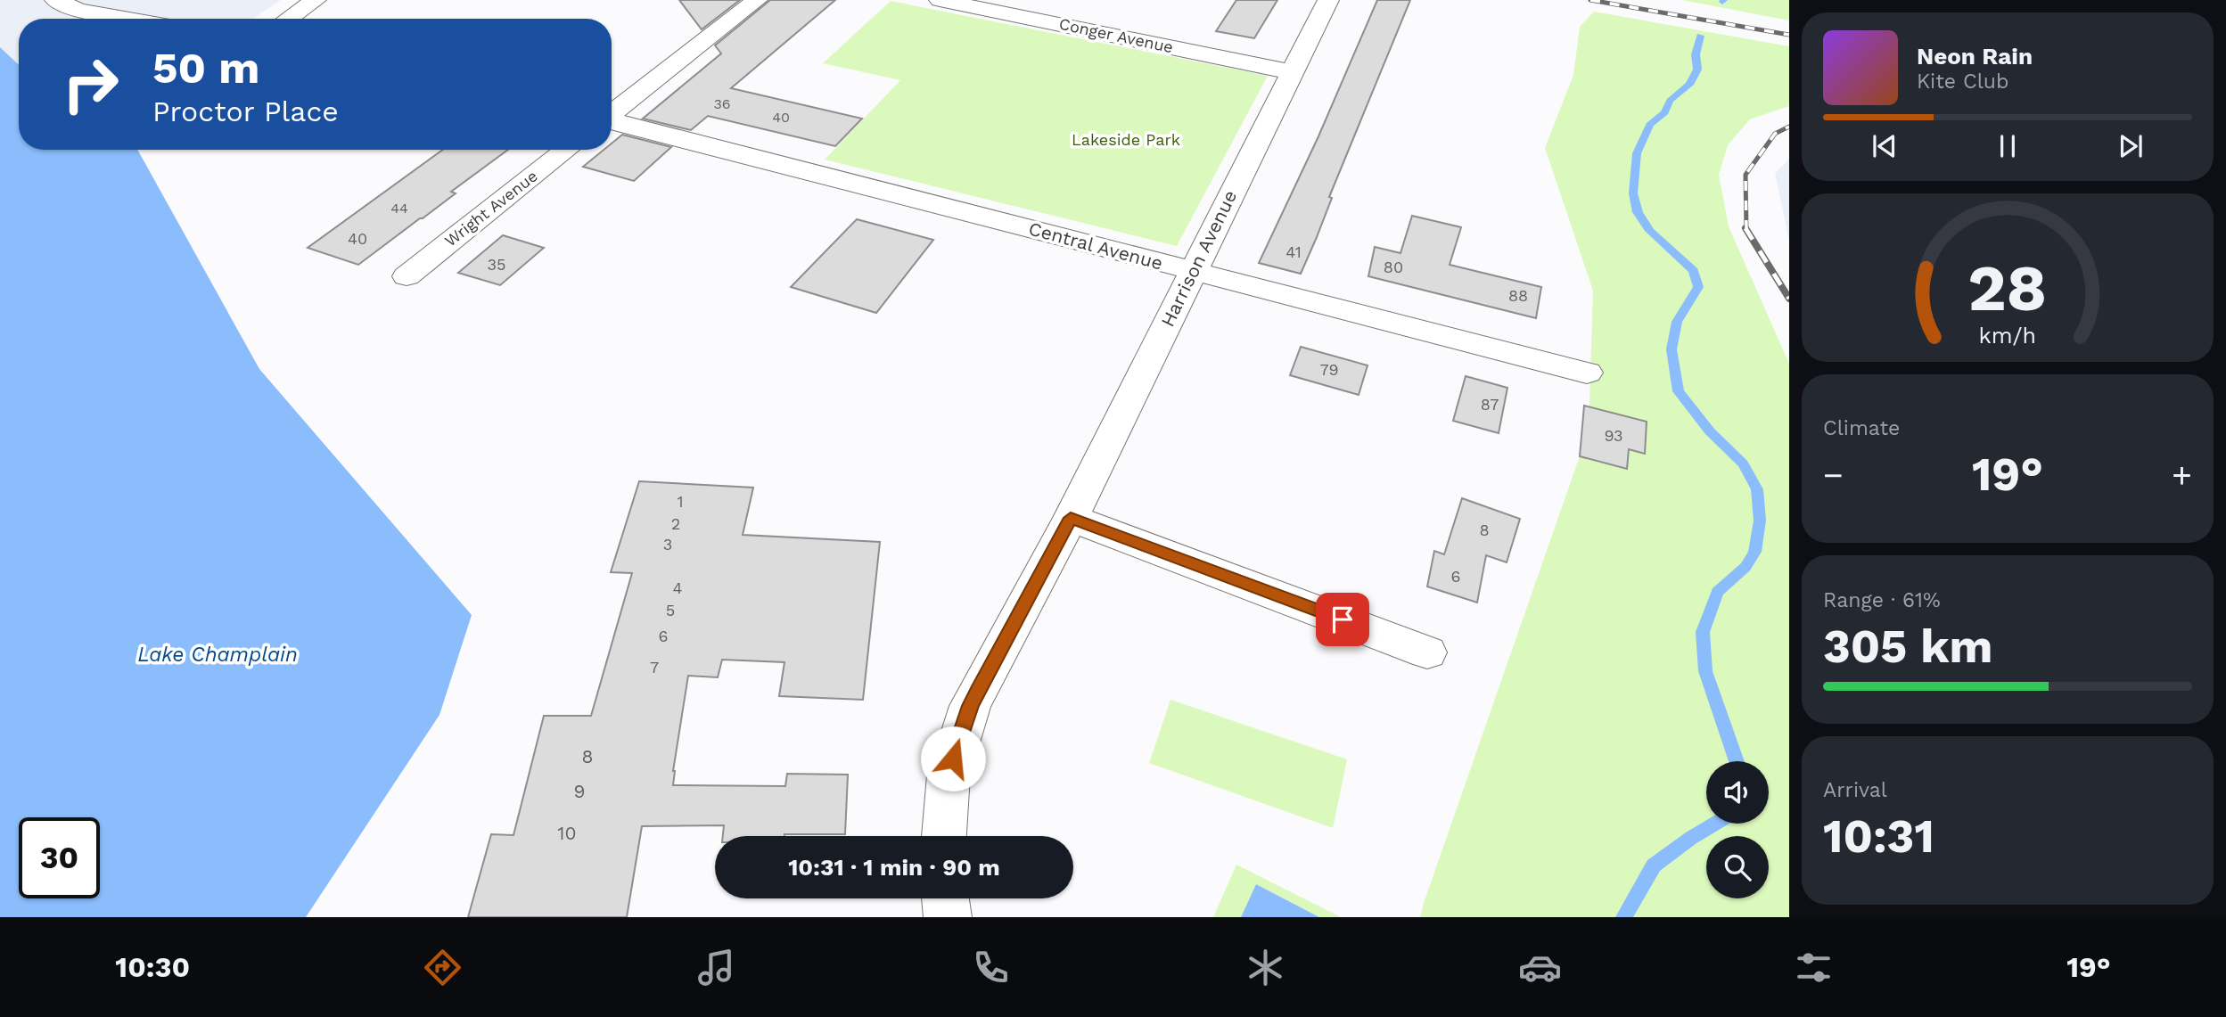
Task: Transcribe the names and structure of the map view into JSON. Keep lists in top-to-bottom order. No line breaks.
{"streets":{"street":["Conger Avenue","Wright Avenue","Central Avenue","Harrison Avenue"]},"crossings":[["Conger Avenue","Harrison Avenue"],["Central Avenue","Harrison Avenue"]],"water":["Lake Champlain"],"parks":["Lakeside Park"],"house_numbers":["36","40","44","40","41","35","80","88","79","87","93","1","2","8","3","6","4","5","6","7","8","9","10"],"page":{"turn":["50 m","Proctor Place"],"song":["Neon Rain","Kite Club"],"tile":["Climate",["Range · 61%","305 km"],["Arrival","10:31"]],"heat":["−","19°","+"],"limit":"30","trip":"10:31 · 1 min · 90 m","tabs":["10:30","19°"],"gauge":["28","km/h"]}}
